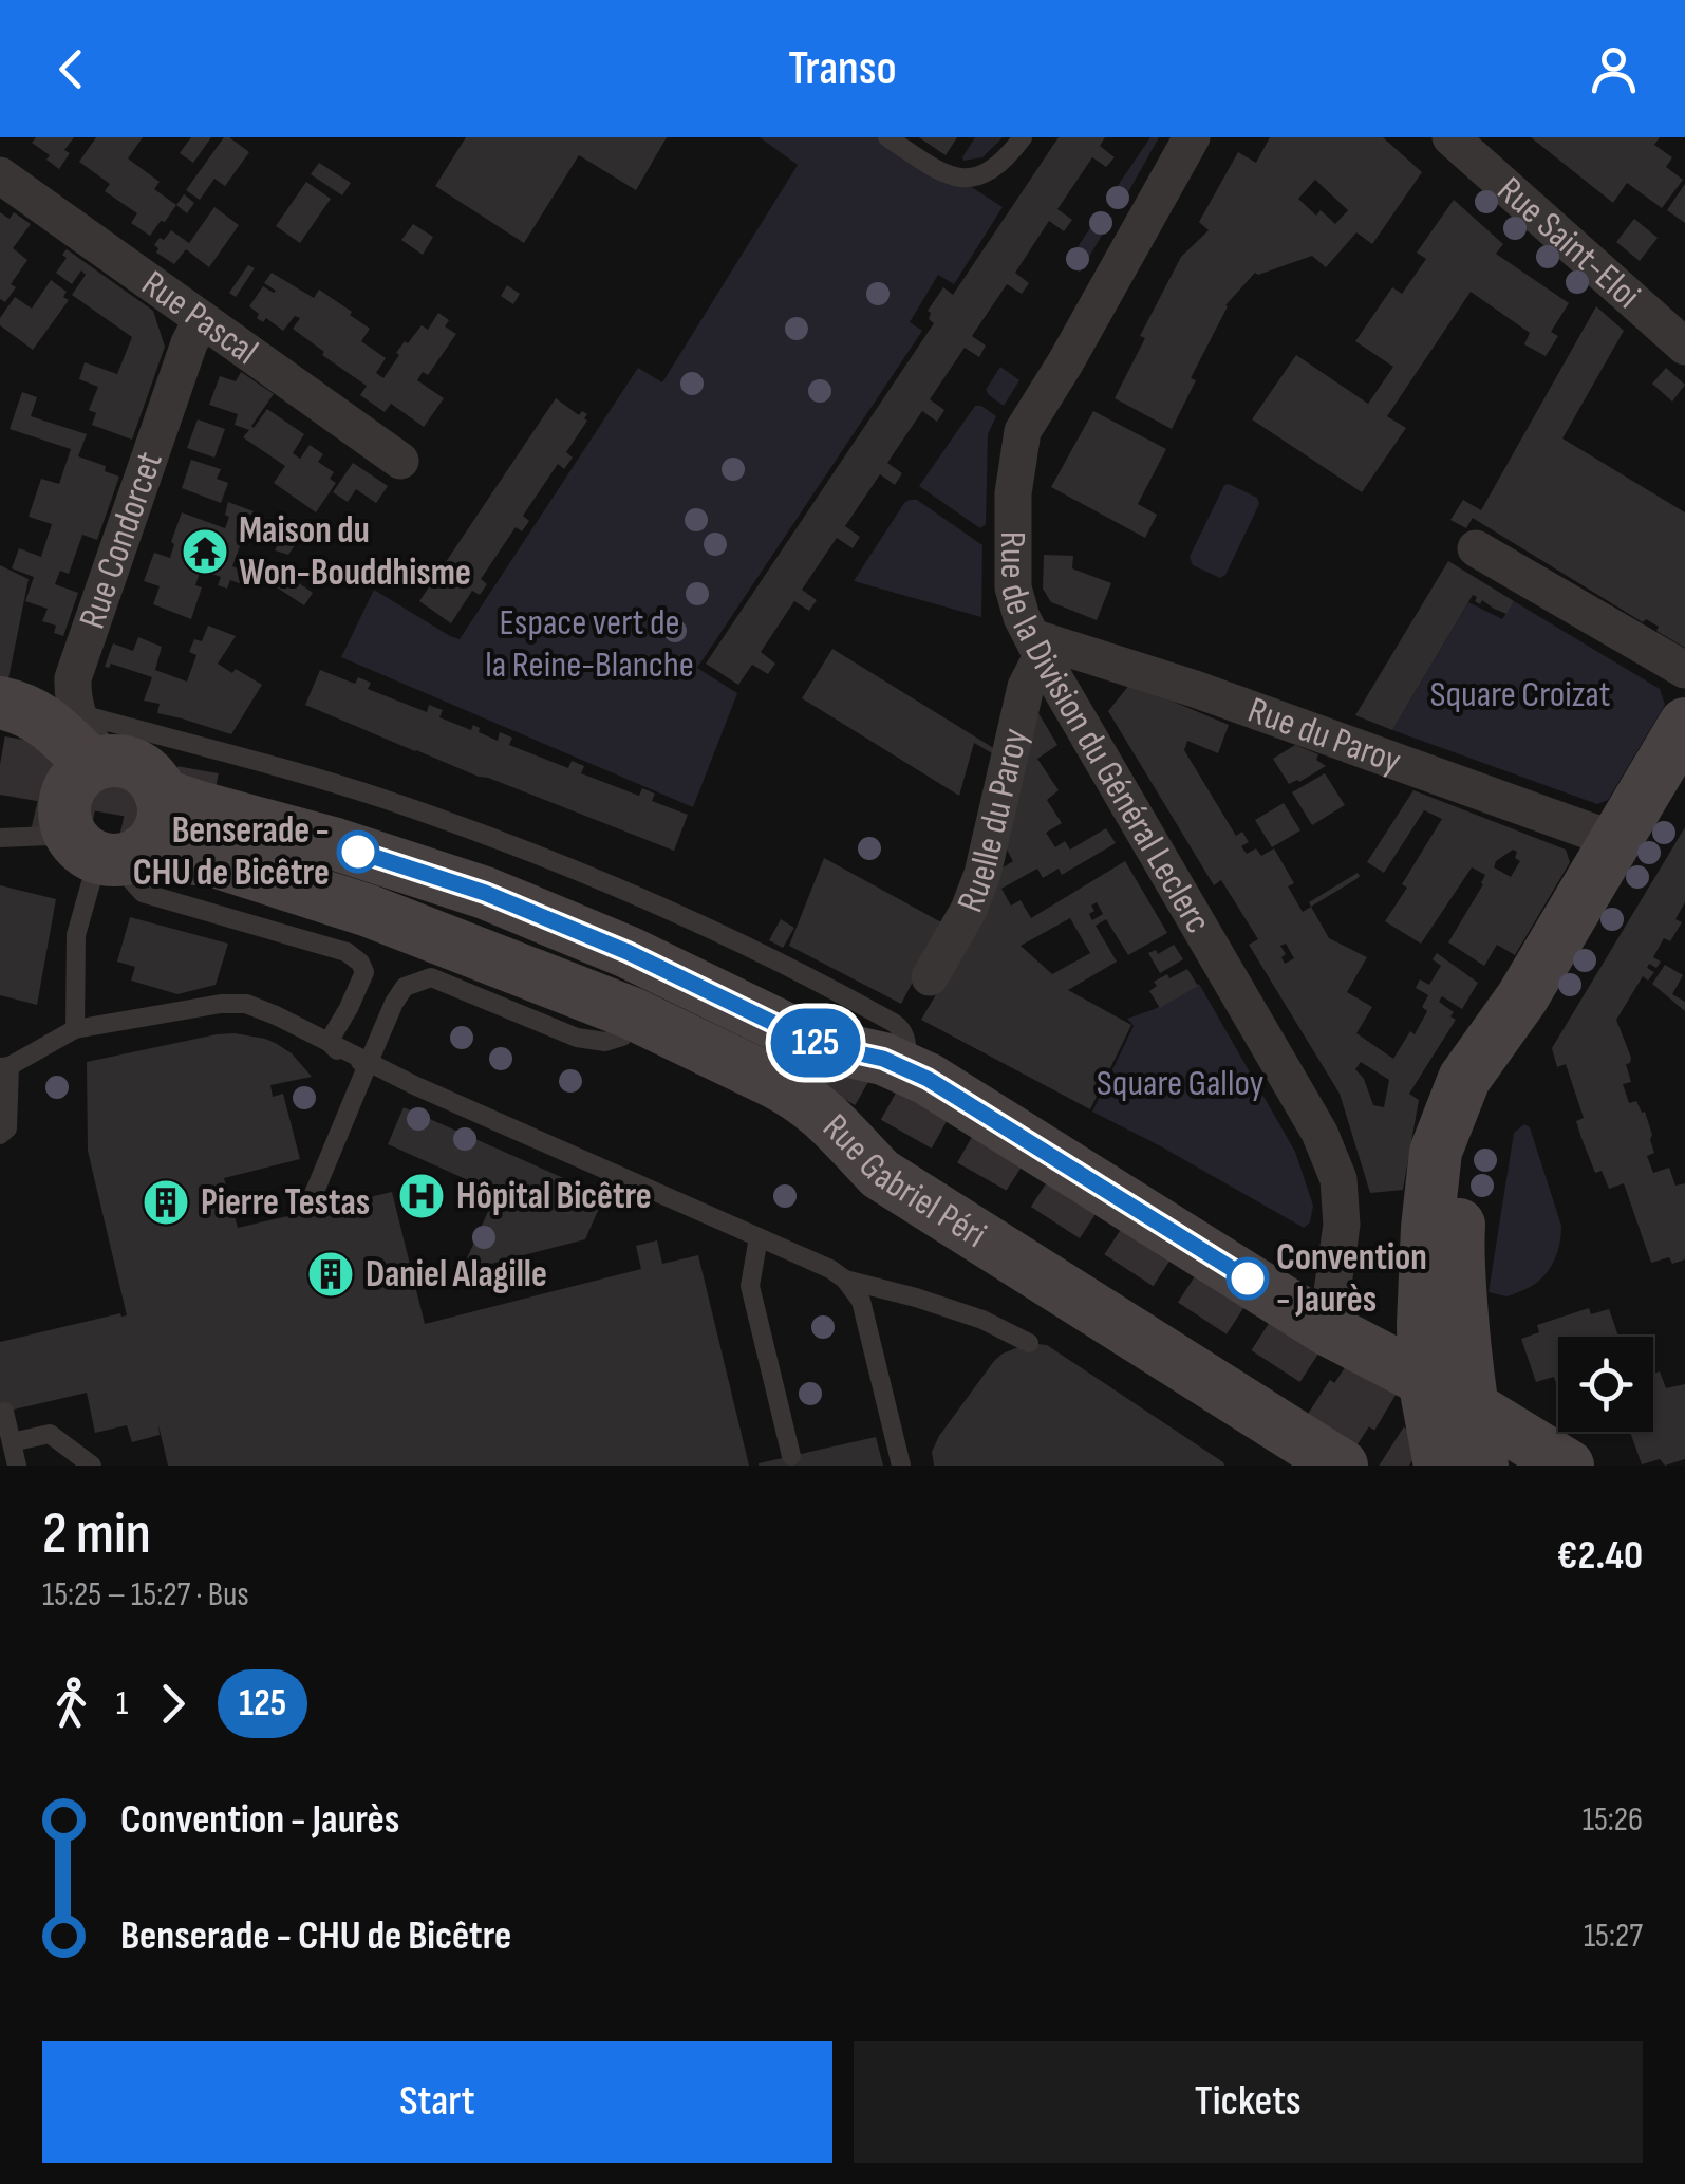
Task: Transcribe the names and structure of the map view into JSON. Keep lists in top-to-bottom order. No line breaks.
{"streets":{"main road":["Rue Gabriel Péri"],"street":["Rue Saint-Eloi","Rue Pascal","Rue Condorcet","Rue de la Division du Général Leclerc","Rue du Paroy","Ruelle du Paroy"]},"crossings":[["Rue Pascal","Rue Condorcet"],["Rue de la Division du Général Leclerc","Rue du Paroy"],["Rue de la Division du Général Leclerc","Ruelle du Paroy"],["Rue de la Division du Général Leclerc","Rue Gabriel Péri"],["Rue du Paroy","Ruelle du Paroy"]],"parks":["Espace vert de la Reine-Blanche","Square Croizat","Square Galloy"],"places":{"temple":["Maison du Won-Bouddhisme"],"other":["Benserade - CHU de Bicêtre","Convention - Jaurès"],"hospital":["Hôpital Bicêtre"],"building":["Pierre Testas","Daniel Alagille"]},"lines":["bus line 125"],"page":{"header":"Transo","on_map":"125","heading":["2 min","15:25 – 15:27 · Bus","€2.40"],"legs":["1","125"],"list":[{"name":"Convention - Jaurès","value":"15:26"},{"name":"Benserade - CHU de Bicêtre","value":"15:27"}],"buttons":["Start","Tickets"]}}
